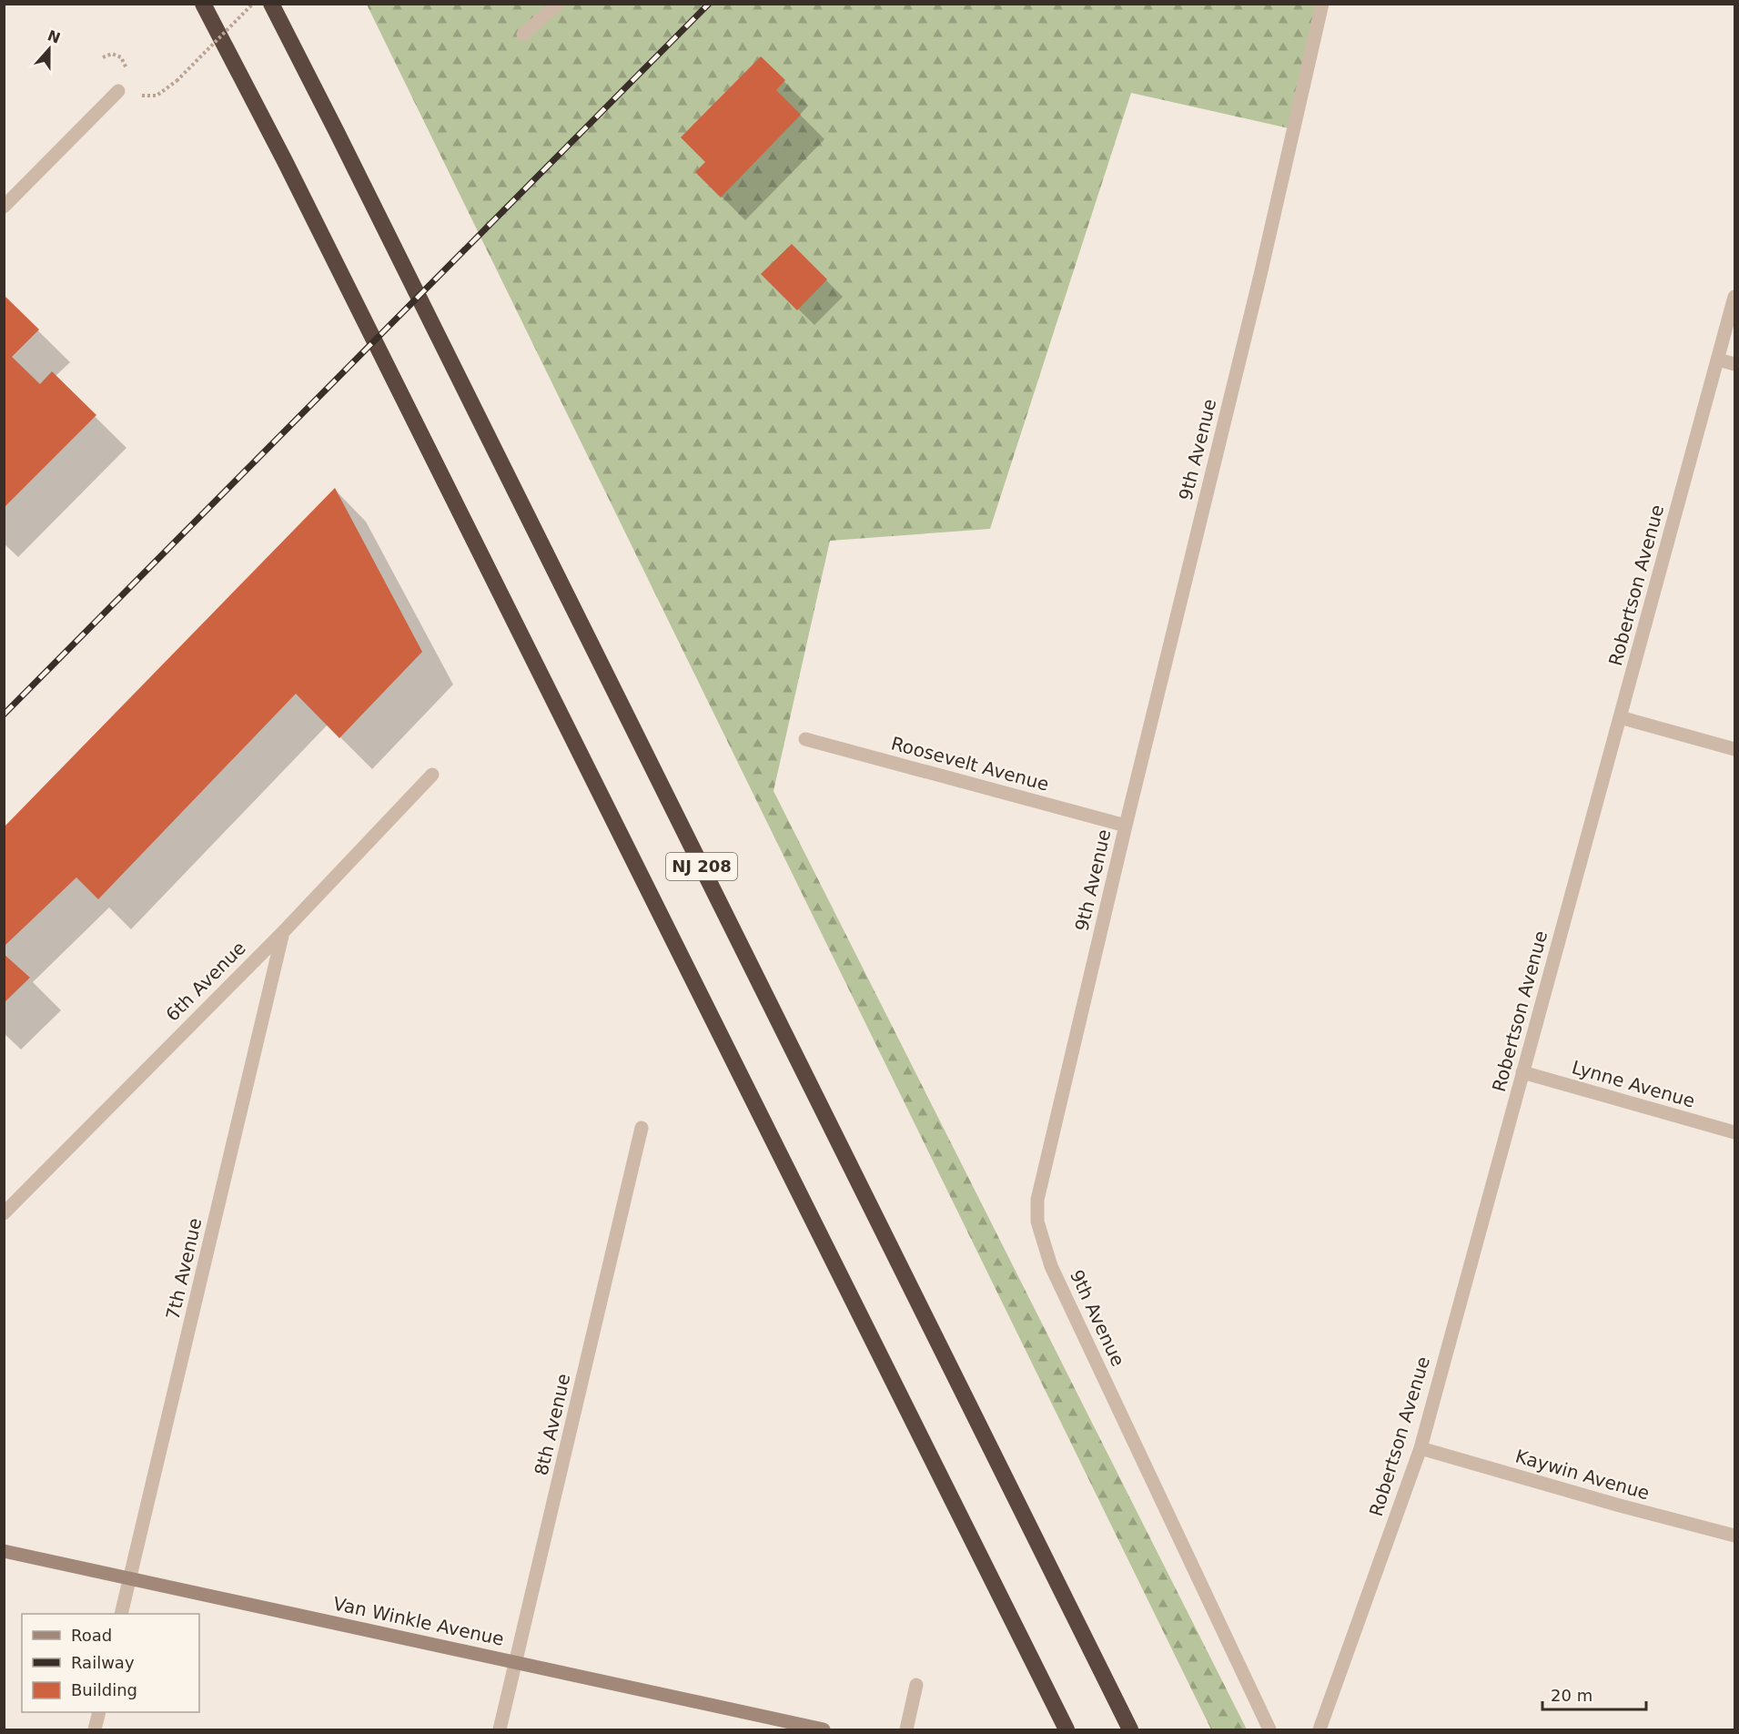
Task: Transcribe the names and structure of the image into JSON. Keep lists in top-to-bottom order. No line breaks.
{"streets":{"highway":["NJ 208"],"street":["9th Avenue","Robertson Avenue","Roosevelt Avenue","6th Avenue","Lynne Avenue","7th Avenue","8th Avenue","Kaywin Avenue","Van Winkle Avenue"]},"crossings":[["9th Avenue","Roosevelt Avenue"],["Robertson Avenue","Lynne Avenue"],["Robertson Avenue","Kaywin Avenue"],["6th Avenue","7th Avenue"],["7th Avenue","Van Winkle Avenue"],["8th Avenue","Van Winkle Avenue"]],"legend":["Road","Railway","Building"],"scale_bar":"20 m","north":"top"}
